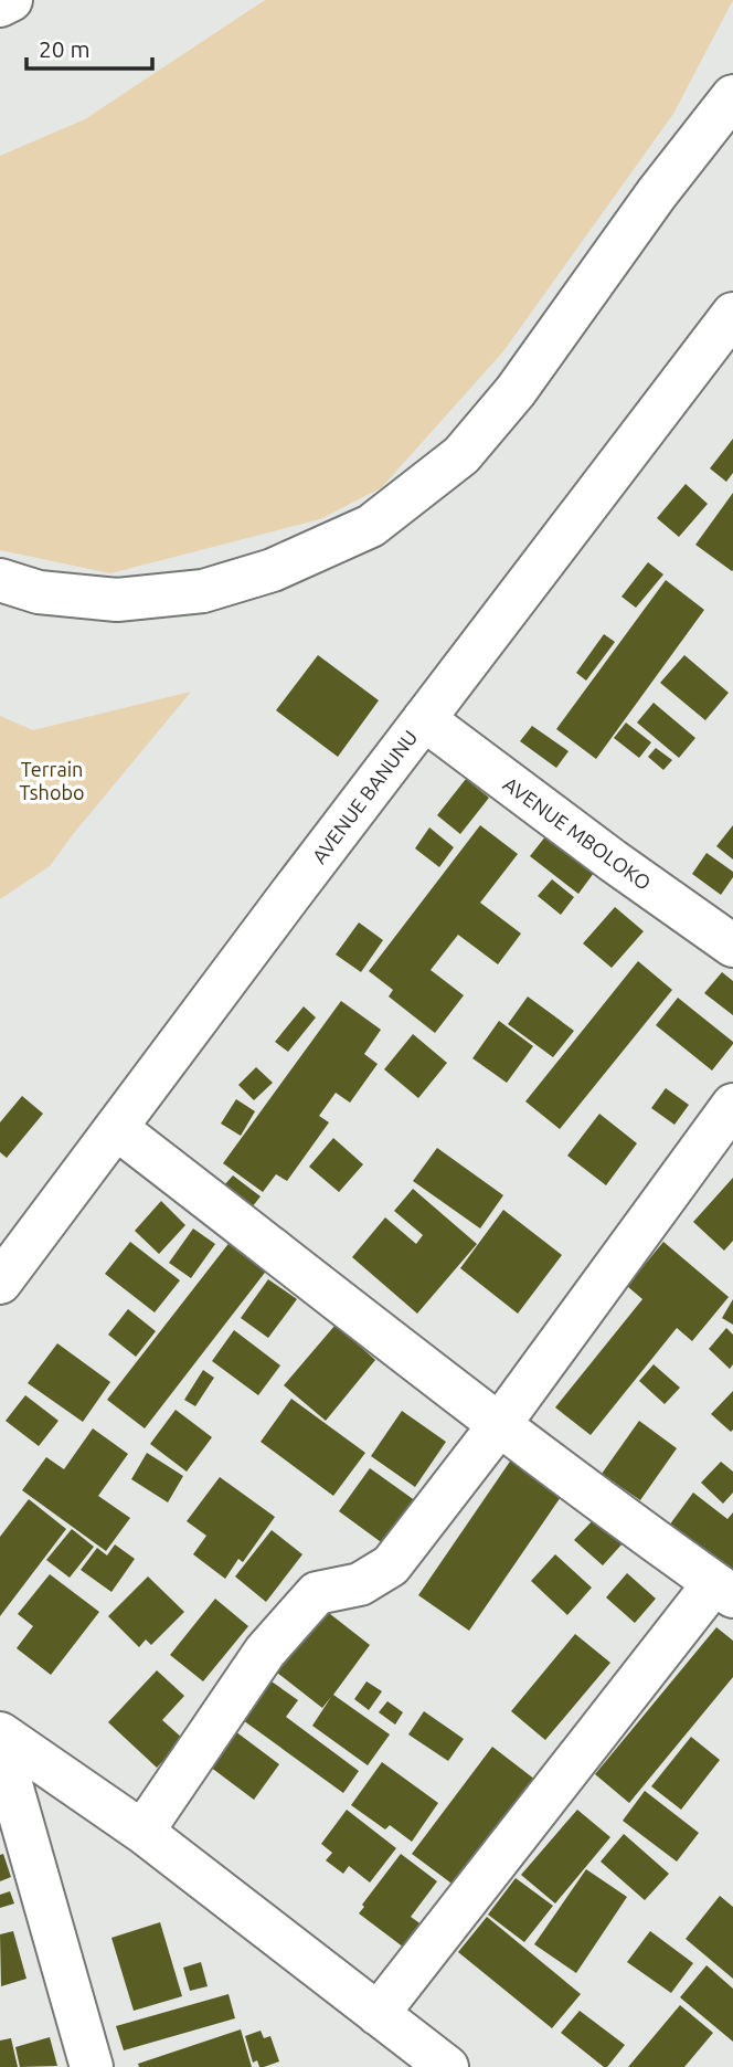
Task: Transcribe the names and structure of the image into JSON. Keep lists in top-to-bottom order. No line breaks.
{"streets":{"main road":["AVENUE BANUNU","AVENUE MBOLOKO"]},"crossings":[["AVENUE BANUNU","AVENUE MBOLOKO"]],"parks":["Terrain Tshobo"],"scale_bar":"20 m"}
